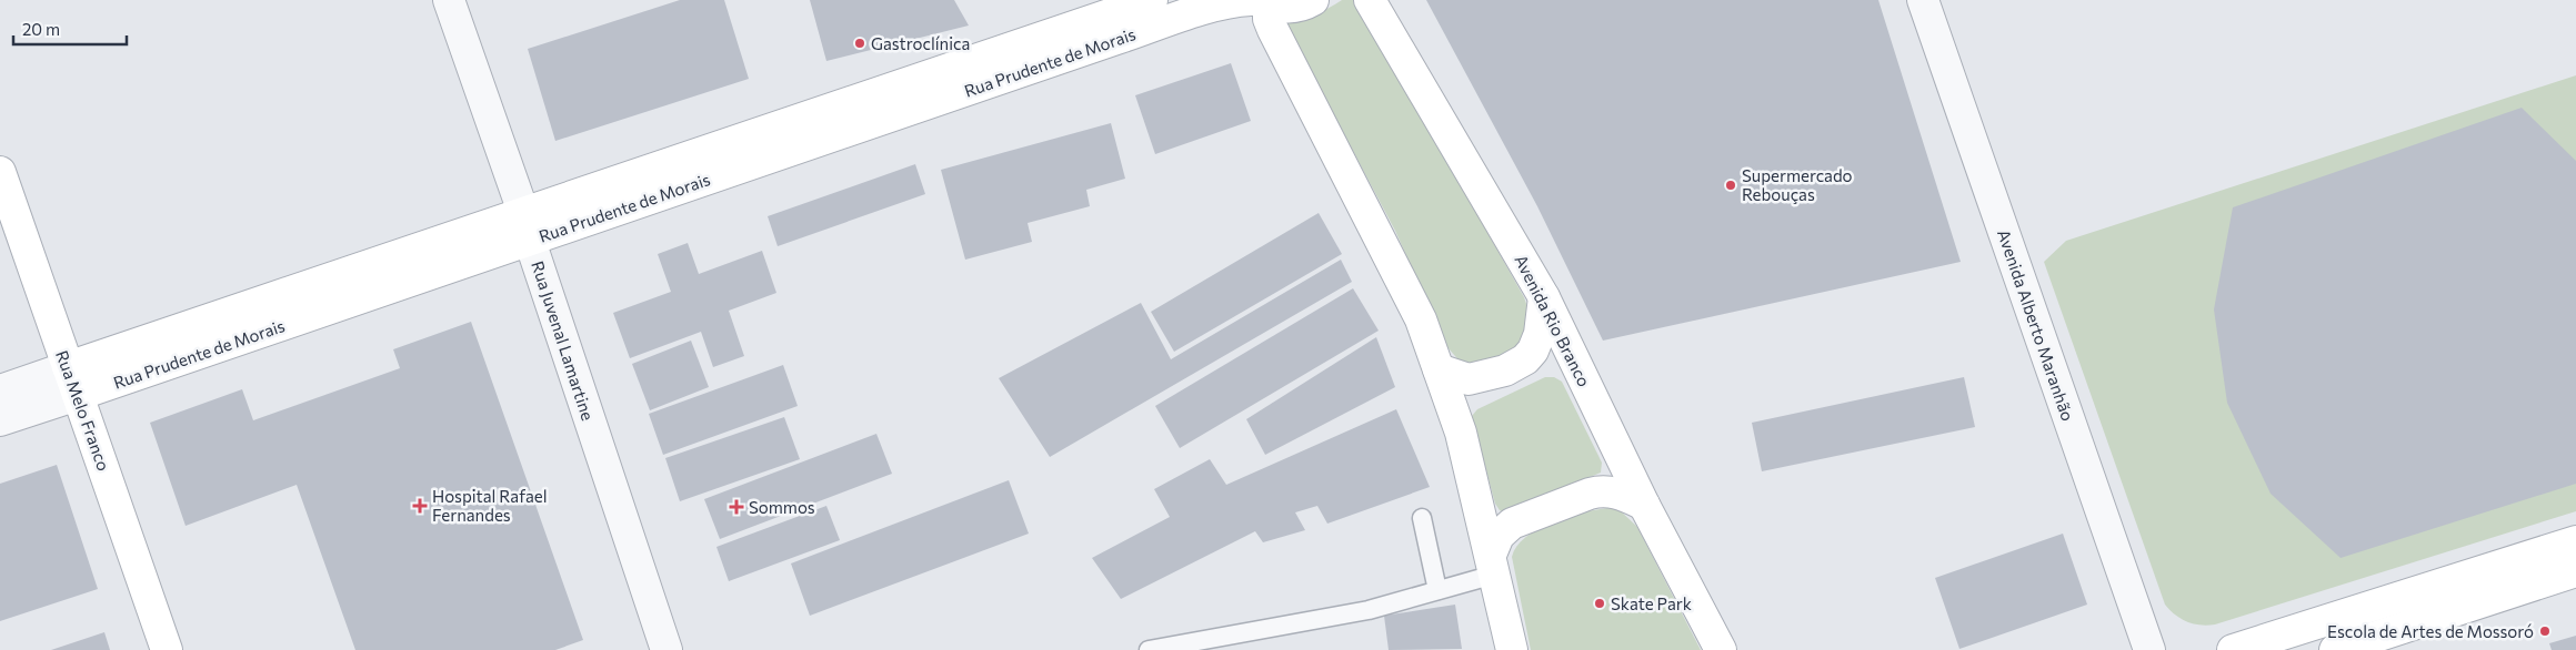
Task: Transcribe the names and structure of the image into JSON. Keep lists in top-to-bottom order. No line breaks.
{"streets":{"main road":["Rua Prudente de Morais","Avenida Rio Branco","Rua Melo Franco"],"street":["Avenida Alberto Maranhão","Rua Juvenal Lamartine"]},"crossings":[["Rua Prudente de Morais","Rua Juvenal Lamartine"],["Rua Prudente de Morais","Rua Melo Franco"]],"places":{"other":["Gastroclínica","Supermercado Rebouças","Skate Park","Escola de Artes de Mossoró"],"health":["Hospital Rafael Fernandes","Sommos"]},"scale_bar":"20 m"}
